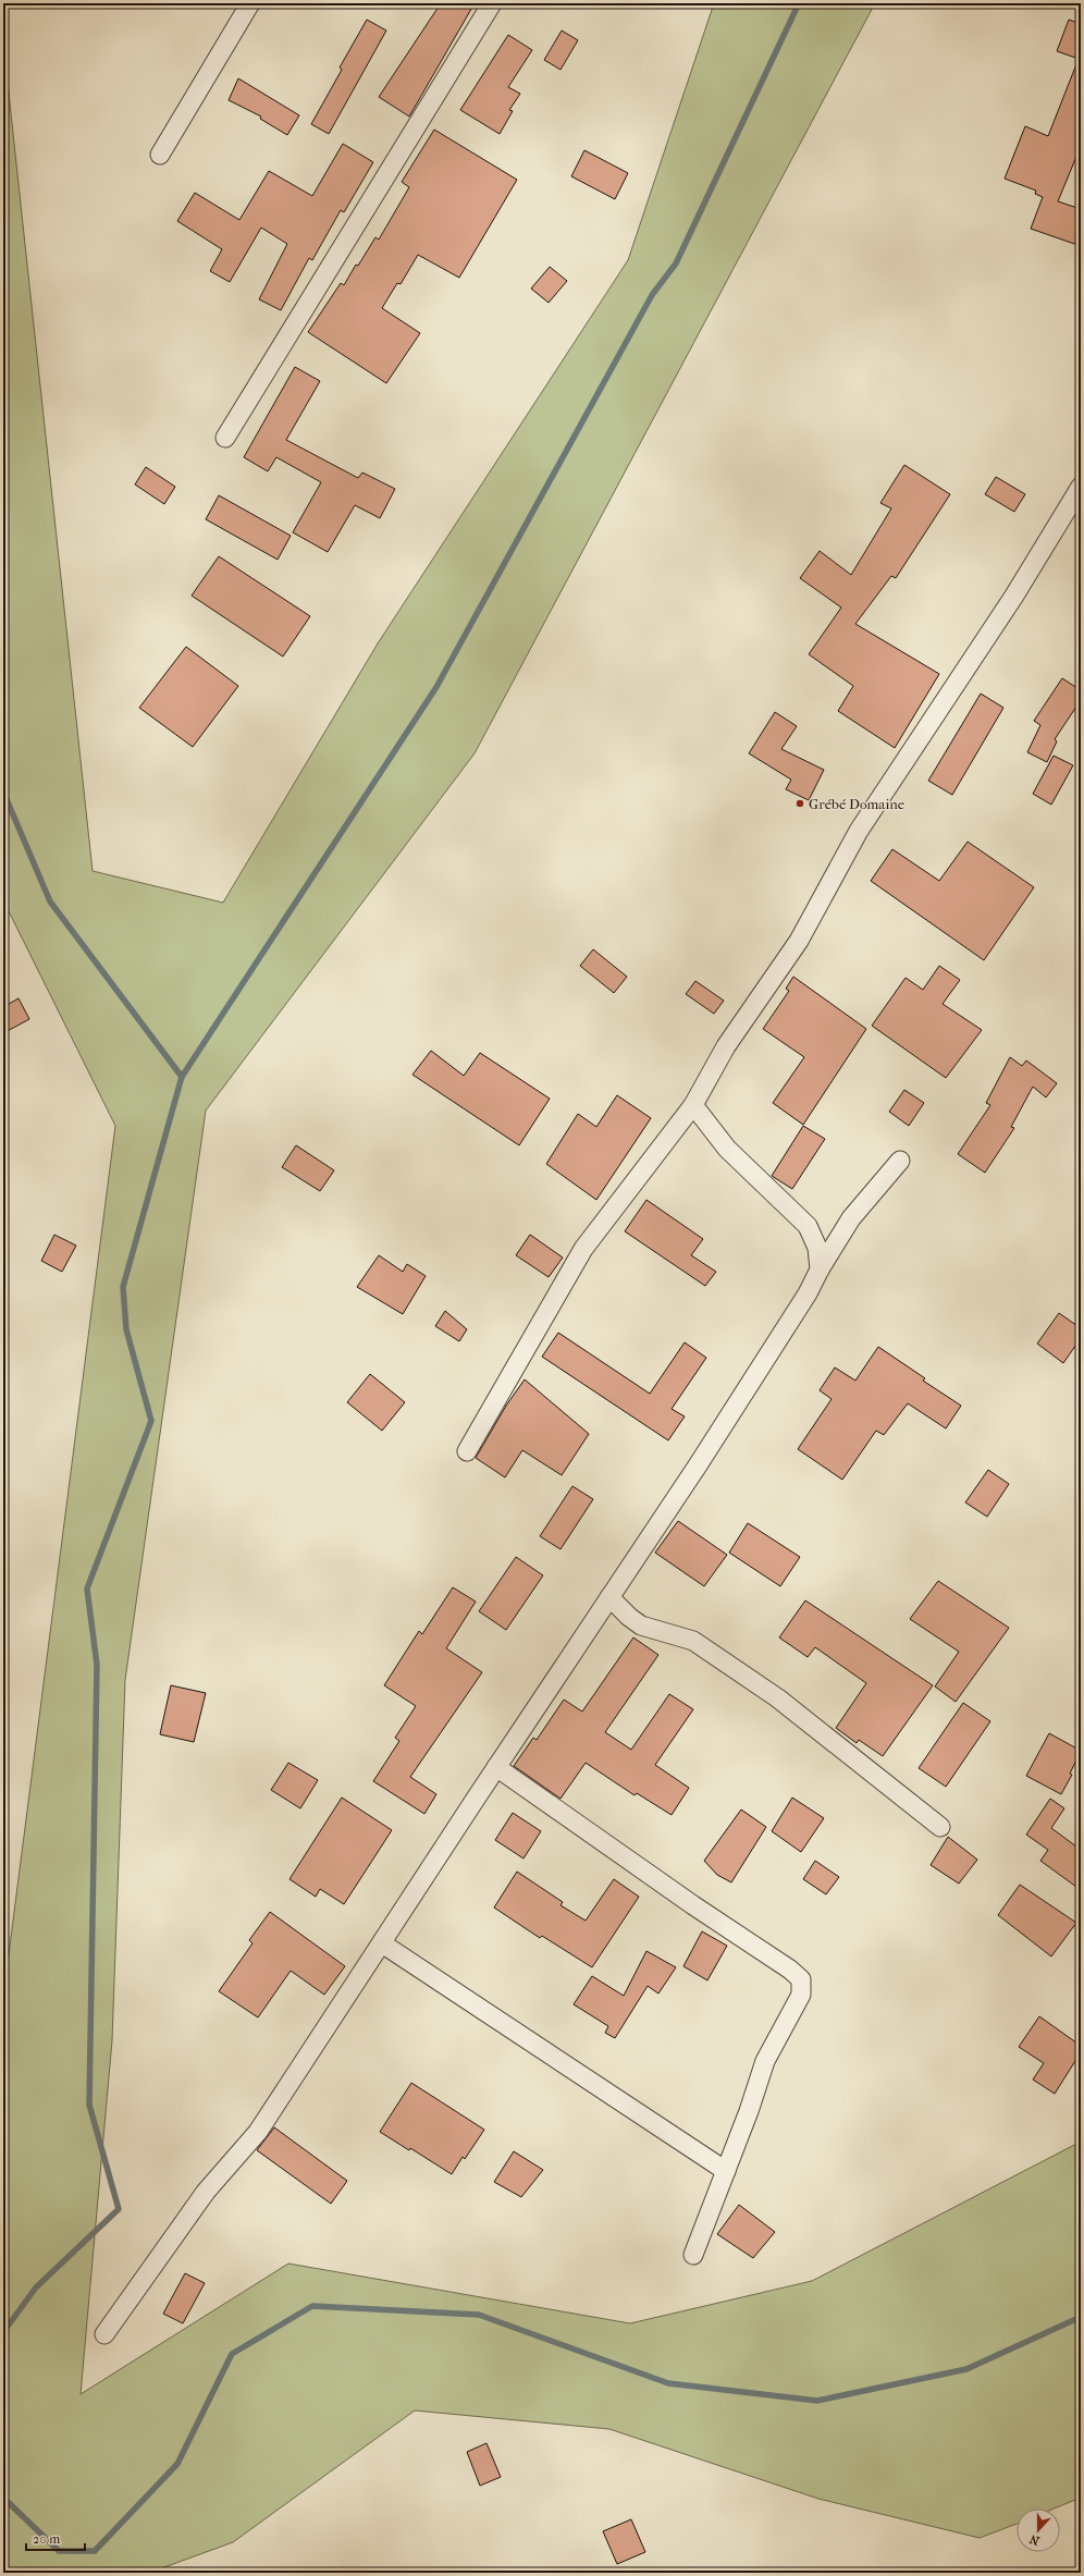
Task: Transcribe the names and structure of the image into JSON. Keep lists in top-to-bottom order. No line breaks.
{"places":["Grébé Domaine"],"scale_bar":"20 m","north":"bottom"}
